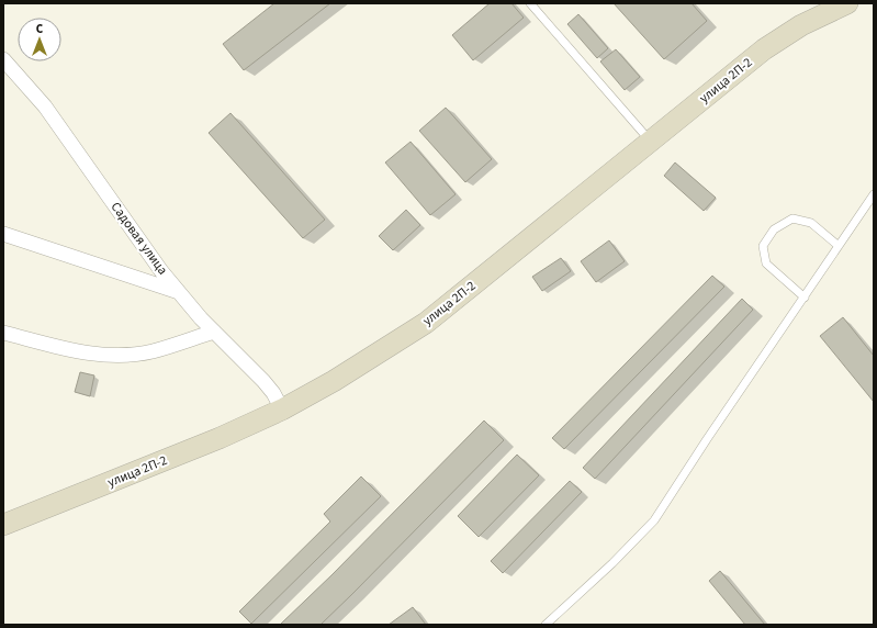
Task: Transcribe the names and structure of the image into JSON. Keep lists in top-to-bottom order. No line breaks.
{"streets":{"main road":["улица 2П-2"],"street":["Садовая улица"]},"crossings":[["улица 2П-2","Садовая улица"]],"north":"top"}
